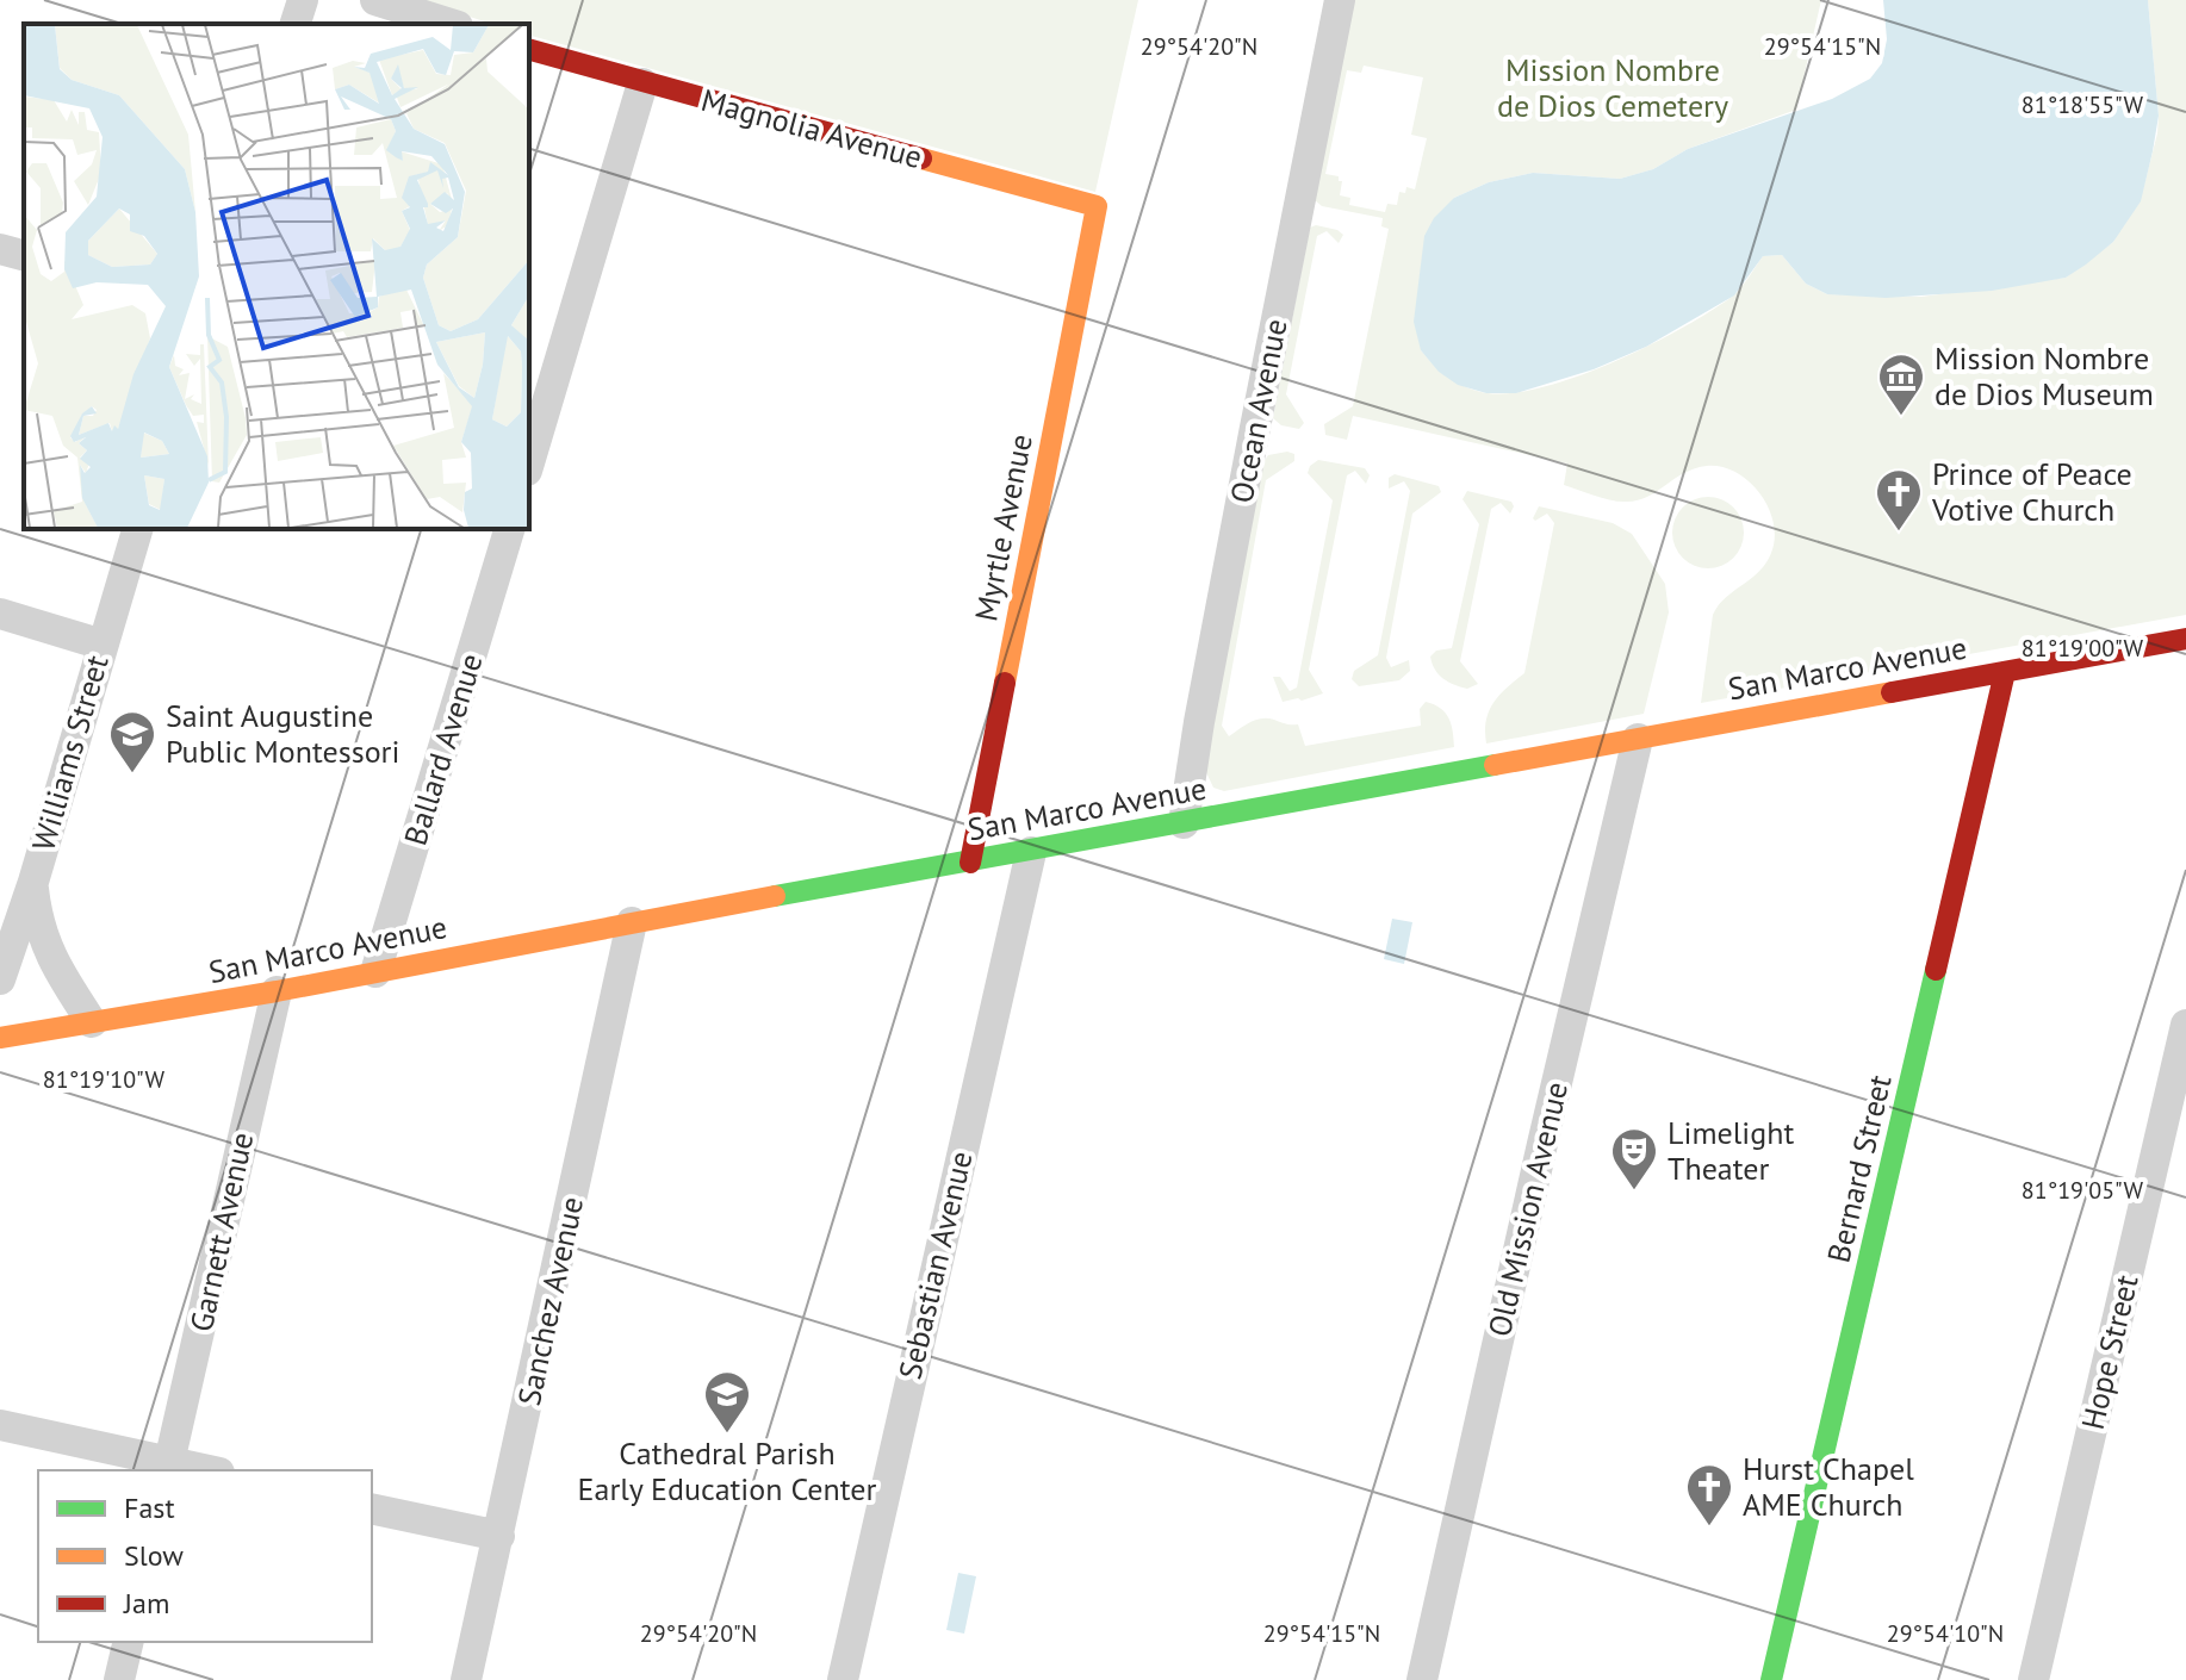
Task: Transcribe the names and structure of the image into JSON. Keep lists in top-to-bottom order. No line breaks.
{"streets":{"street":["Magnolia Avenue","Ocean Avenue","Myrtle Avenue","San Marco Avenue","Ballard Avenue","Williams Street","Bernard Street","Old Mission Avenue","Garnett Avenue","Sebastian Avenue","Sanchez Avenue","Hope Street"]},"crossings":[["Magnolia Avenue","Myrtle Avenue"],["Ocean Avenue","San Marco Avenue"],["Myrtle Avenue","San Marco Avenue"],["San Marco Avenue","Ballard Avenue"],["San Marco Avenue","Bernard Street"],["San Marco Avenue","Old Mission Avenue"],["San Marco Avenue","Garnett Avenue"],["San Marco Avenue","Sebastian Avenue"],["San Marco Avenue","Sanchez Avenue"]],"parks":["Mission Nombre de Dios Cemetery"],"places":{"museum":["Mission Nombre de Dios Museum"],"church":["Prince of Peace Votive Church","Hurst Chapel AME Church"],"school or university":["Saint Augustine Public Montessori","Cathedral Parish Early Education Center"],"theatre":["Limelight Theater"]},"legend":["Fast","Slow","Jam"],"coordinates":["29°54'20\"N","29°54'15\"N","81°18'55\"W","81°19'00\"W","81°19'10\"W","81°19'05\"W","29°54'10\"N"]}
